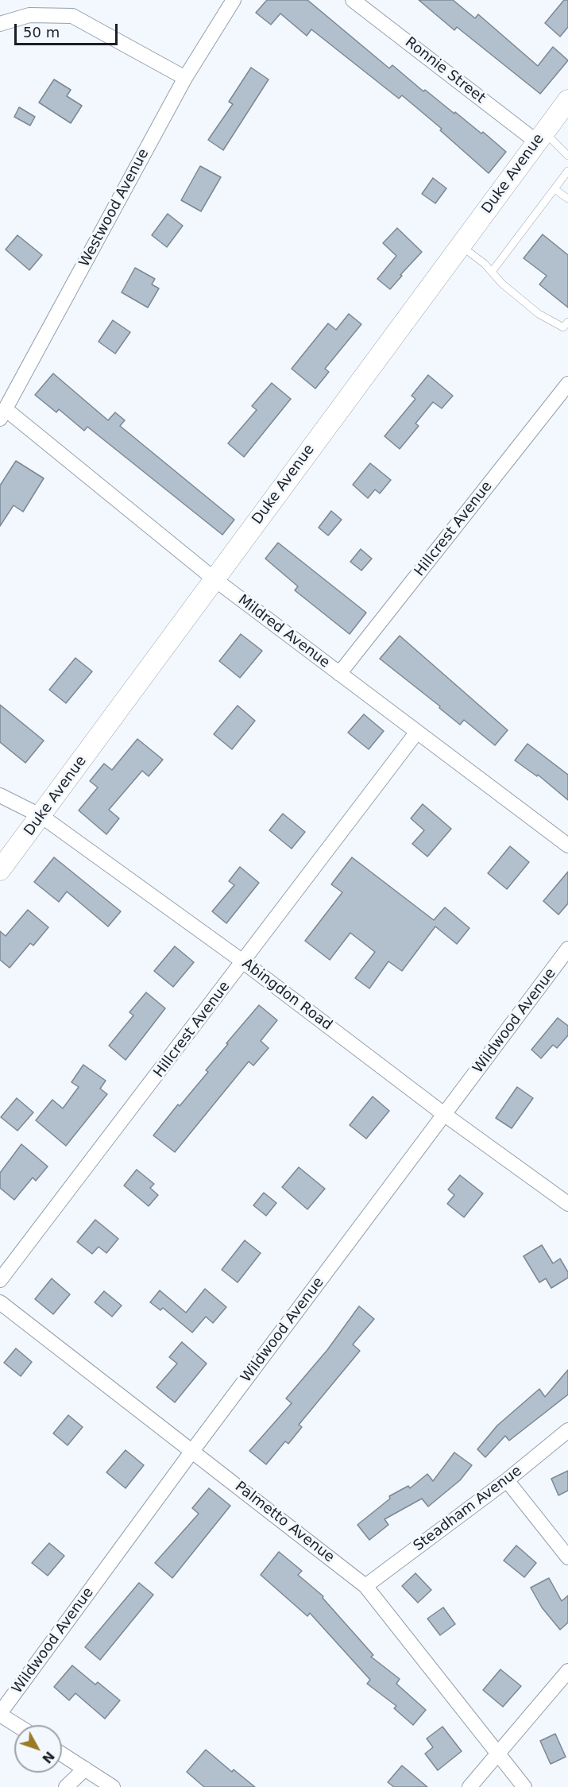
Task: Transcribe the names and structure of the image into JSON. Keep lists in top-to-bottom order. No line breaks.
{"streets":{"street":["Ronnie Street","Duke Avenue","Westwood Avenue","Hillcrest Avenue","Mildred Avenue","Abingdon Road","Wildwood Avenue","Steadham Avenue","Palmetto Avenue"]},"crossings":[["Ronnie Street","Duke Avenue"],["Duke Avenue","Mildred Avenue"],["Duke Avenue","Abingdon Road"],["Westwood Avenue","Mildred Avenue"],["Hillcrest Avenue","Mildred Avenue"],["Hillcrest Avenue","Abingdon Road"],["Abingdon Road","Wildwood Avenue"],["Wildwood Avenue","Palmetto Avenue"],["Steadham Avenue","Palmetto Avenue"]],"scale_bar":"50 m","north":"bottom right"}
